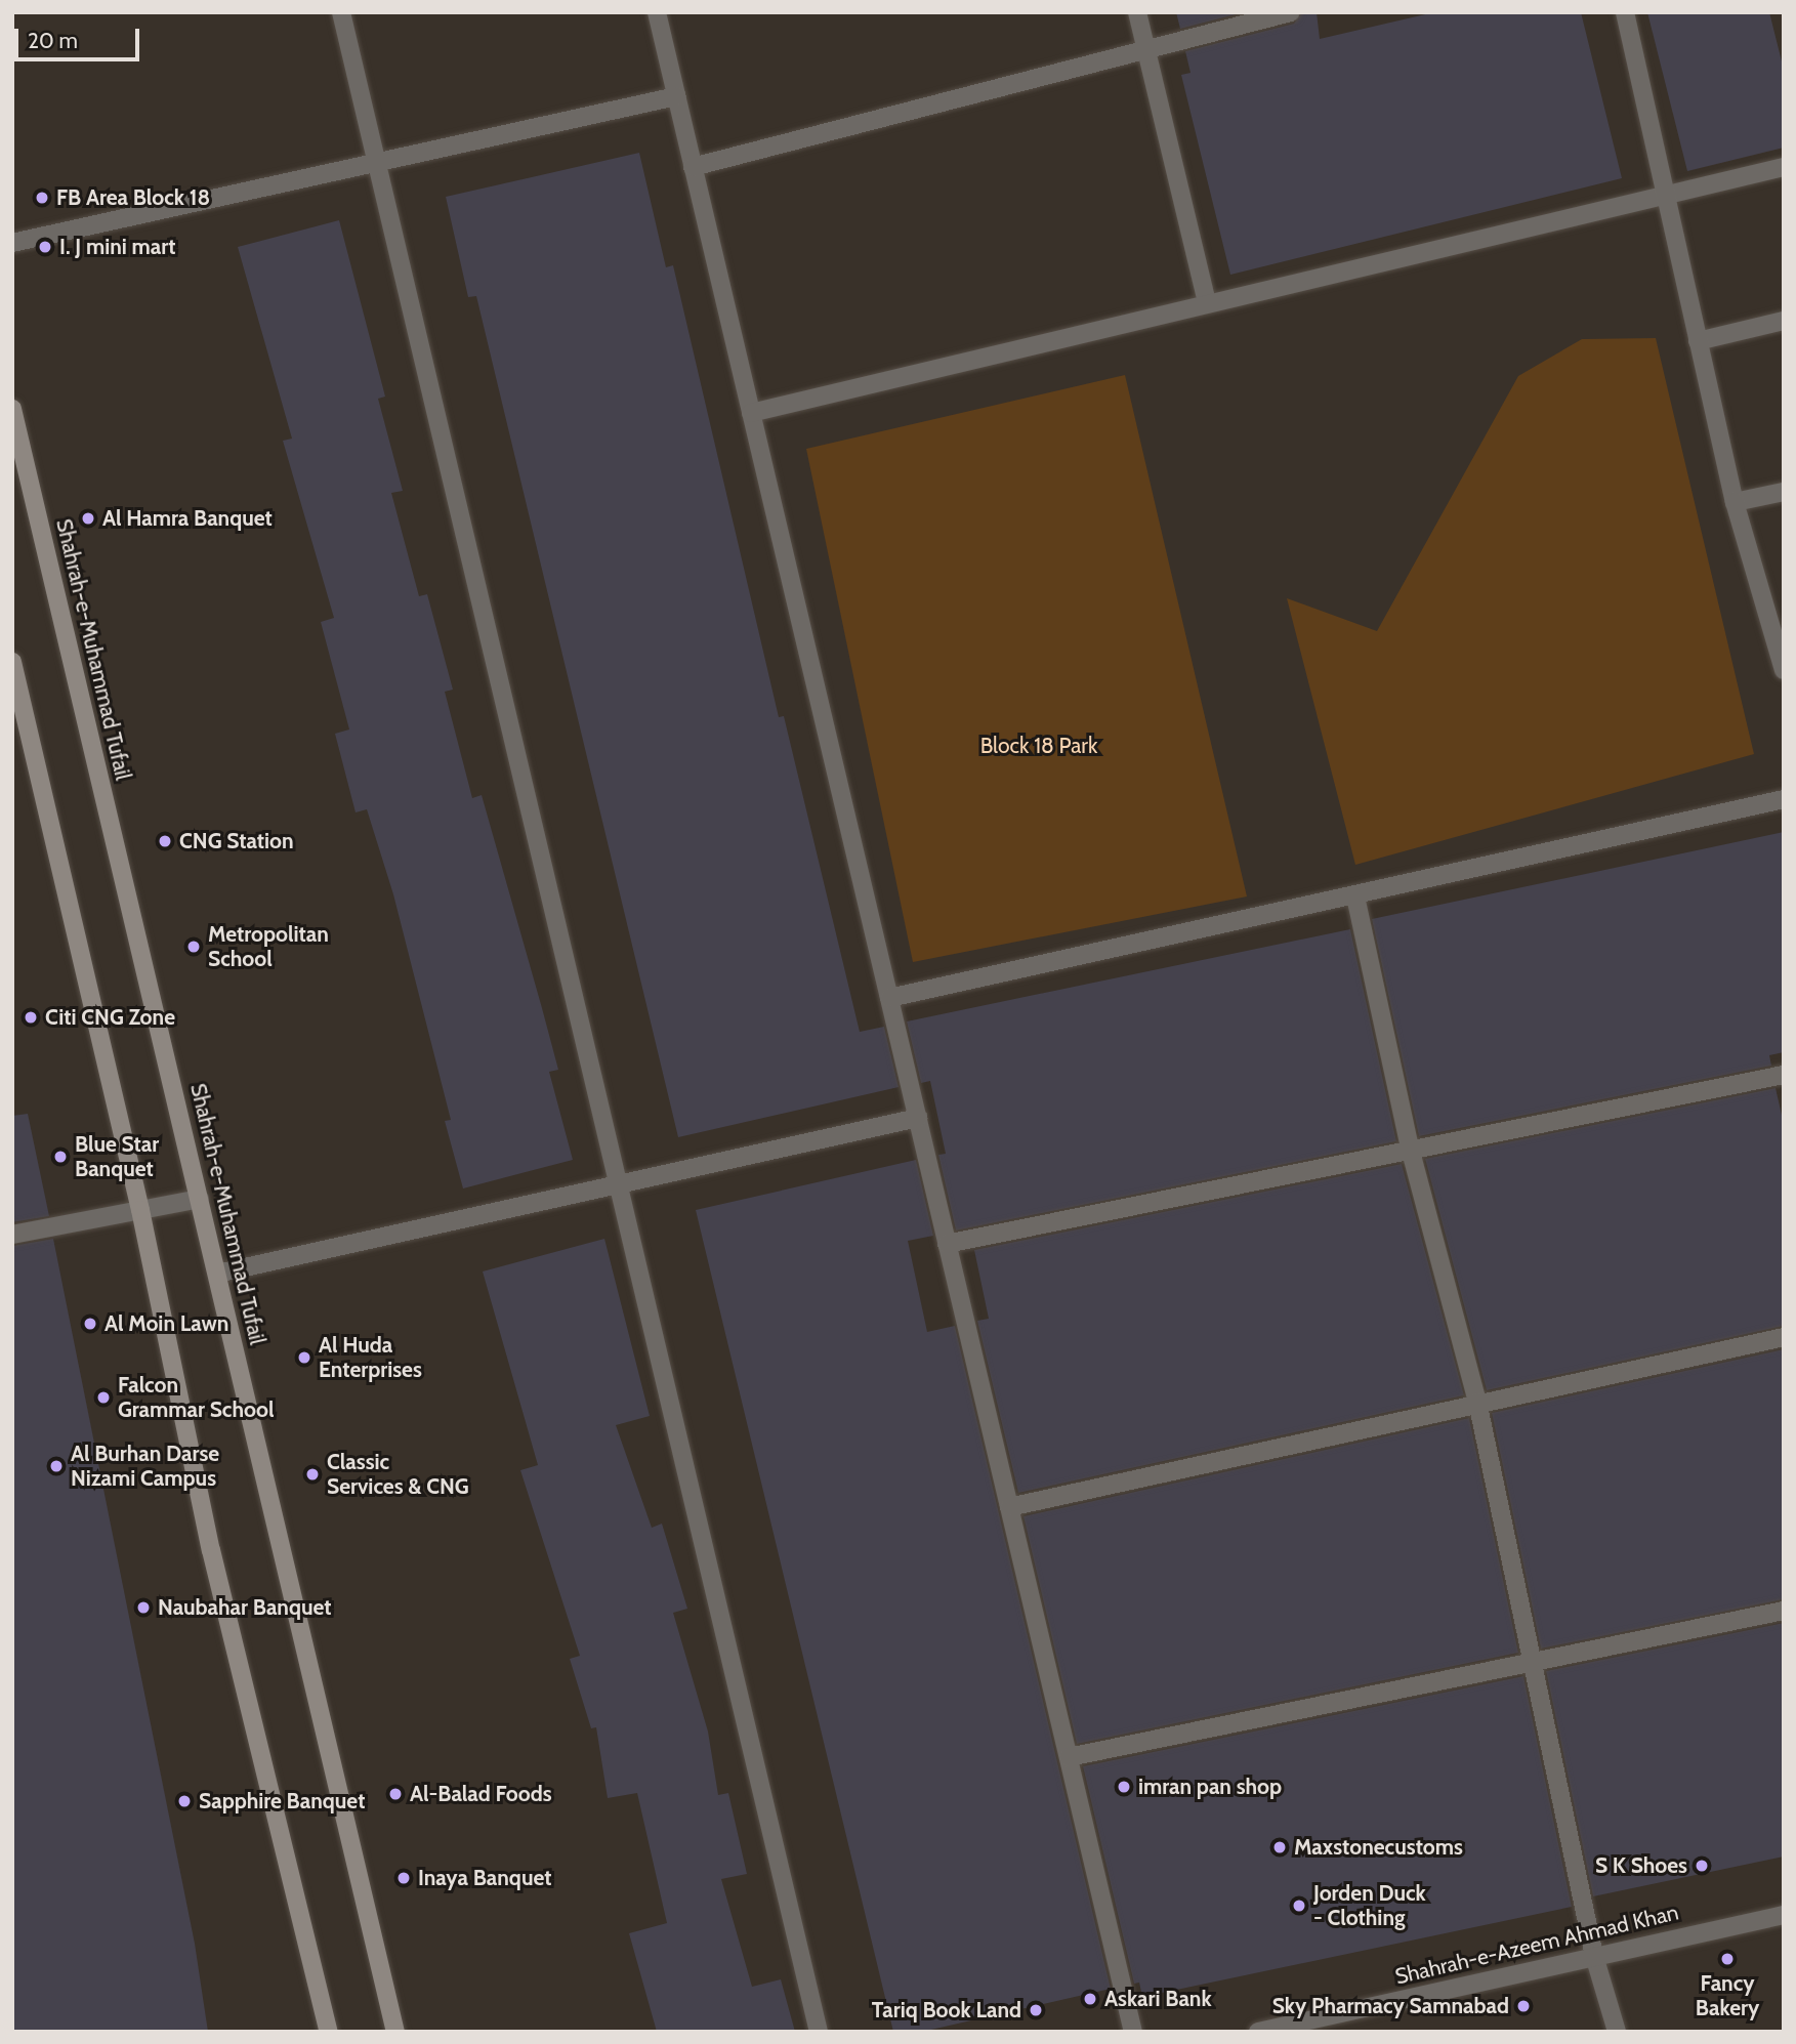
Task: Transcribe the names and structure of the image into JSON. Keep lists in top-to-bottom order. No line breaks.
{"streets":{"main road":["Shahrah-e-Muhammad Tufail"],"street":["Shahrah-e-Azeem Ahmad Khan"]},"parks":["Block 18 Park"],"places":["FB Area Block 18","I. J mini mart","Al Hamra Banquet","CNG Station","Metropolitan School","Citi CNG Zone","Blue Star Banquet","Al Moin Lawn","Al Huda Enterprises","Falcon Grammar School","Al Burhan Darse Nizami Campus","Classic Services & CNG","Naubahar Banquet","imran pan shop","Al-Balad Foods","Sapphire Banquet","Maxstonecustoms","S K Shoes","Inaya Banquet","Jorden Duck - Clothing","Fancy Bakery","Askari Bank","Sky Pharmacy Samnabad","Tariq Book Land"],"scale_bar":"20 m"}
